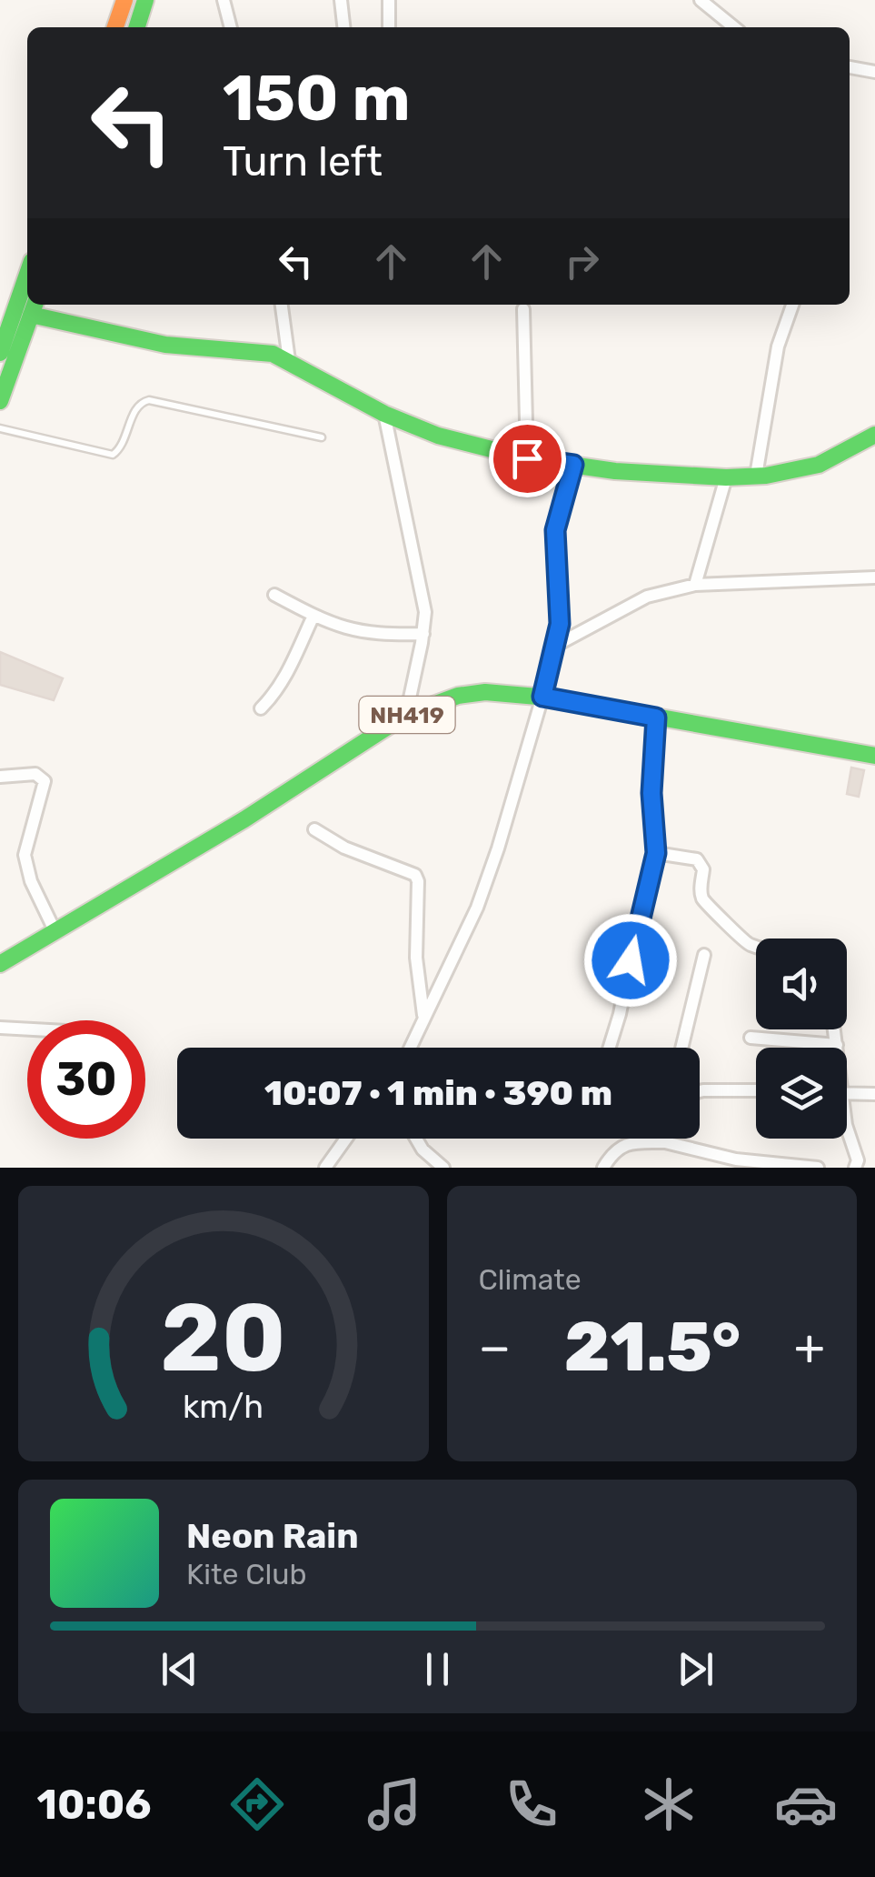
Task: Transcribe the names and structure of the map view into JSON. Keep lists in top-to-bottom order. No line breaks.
{"streets":{"main road":["NH419"]},"page":{"turn":["150 m","Turn left"],"limit":"30","trip":"10:07 · 1 min · 390 m","tile":"Climate","heat":["−","21.5°","+"],"song":["Neon Rain","Kite Club"],"tabs":"10:06","gauge":["20","km/h"]}}
